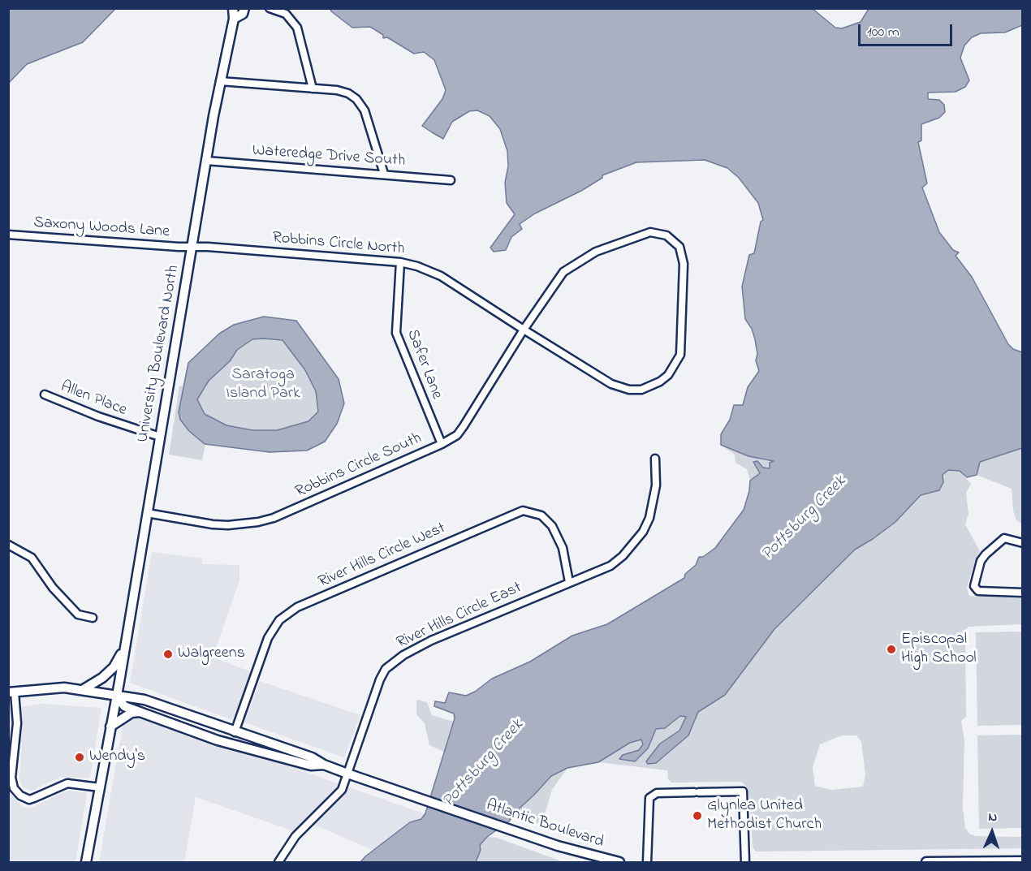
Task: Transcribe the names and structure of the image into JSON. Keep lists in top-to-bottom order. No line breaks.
{"streets":{"main road":["University Boulevard North","Atlantic Boulevard"],"street":["Wateredge Drive South","Saxony Woods Lane","Robbins Circle North","Safer Lane","Allen Place","Robbins Circle South","River Hills Circle West","River Hills Circle East"]},"crossings":[["Wateredge Drive South","University Boulevard North"],["Saxony Woods Lane","Robbins Circle North"],["Saxony Woods Lane","University Boulevard North"],["Robbins Circle North","University Boulevard North"],["Robbins Circle North","Safer Lane"],["Robbins Circle North","Robbins Circle South"],["University Boulevard North","Allen Place"],["University Boulevard North","Robbins Circle South"],["University Boulevard North","Atlantic Boulevard"],["Safer Lane","Robbins Circle South"],["River Hills Circle West","River Hills Circle East"],["River Hills Circle West","Atlantic Boulevard"],["River Hills Circle East","Atlantic Boulevard"]],"water":["Pottsburg Creek"],"parks":["Saratoga Island Park"],"places":["Episcopal High School","Walgreens","Wendy's","Glynlea United Methodist Church"],"scale_bar":"100 m","north":"top"}
